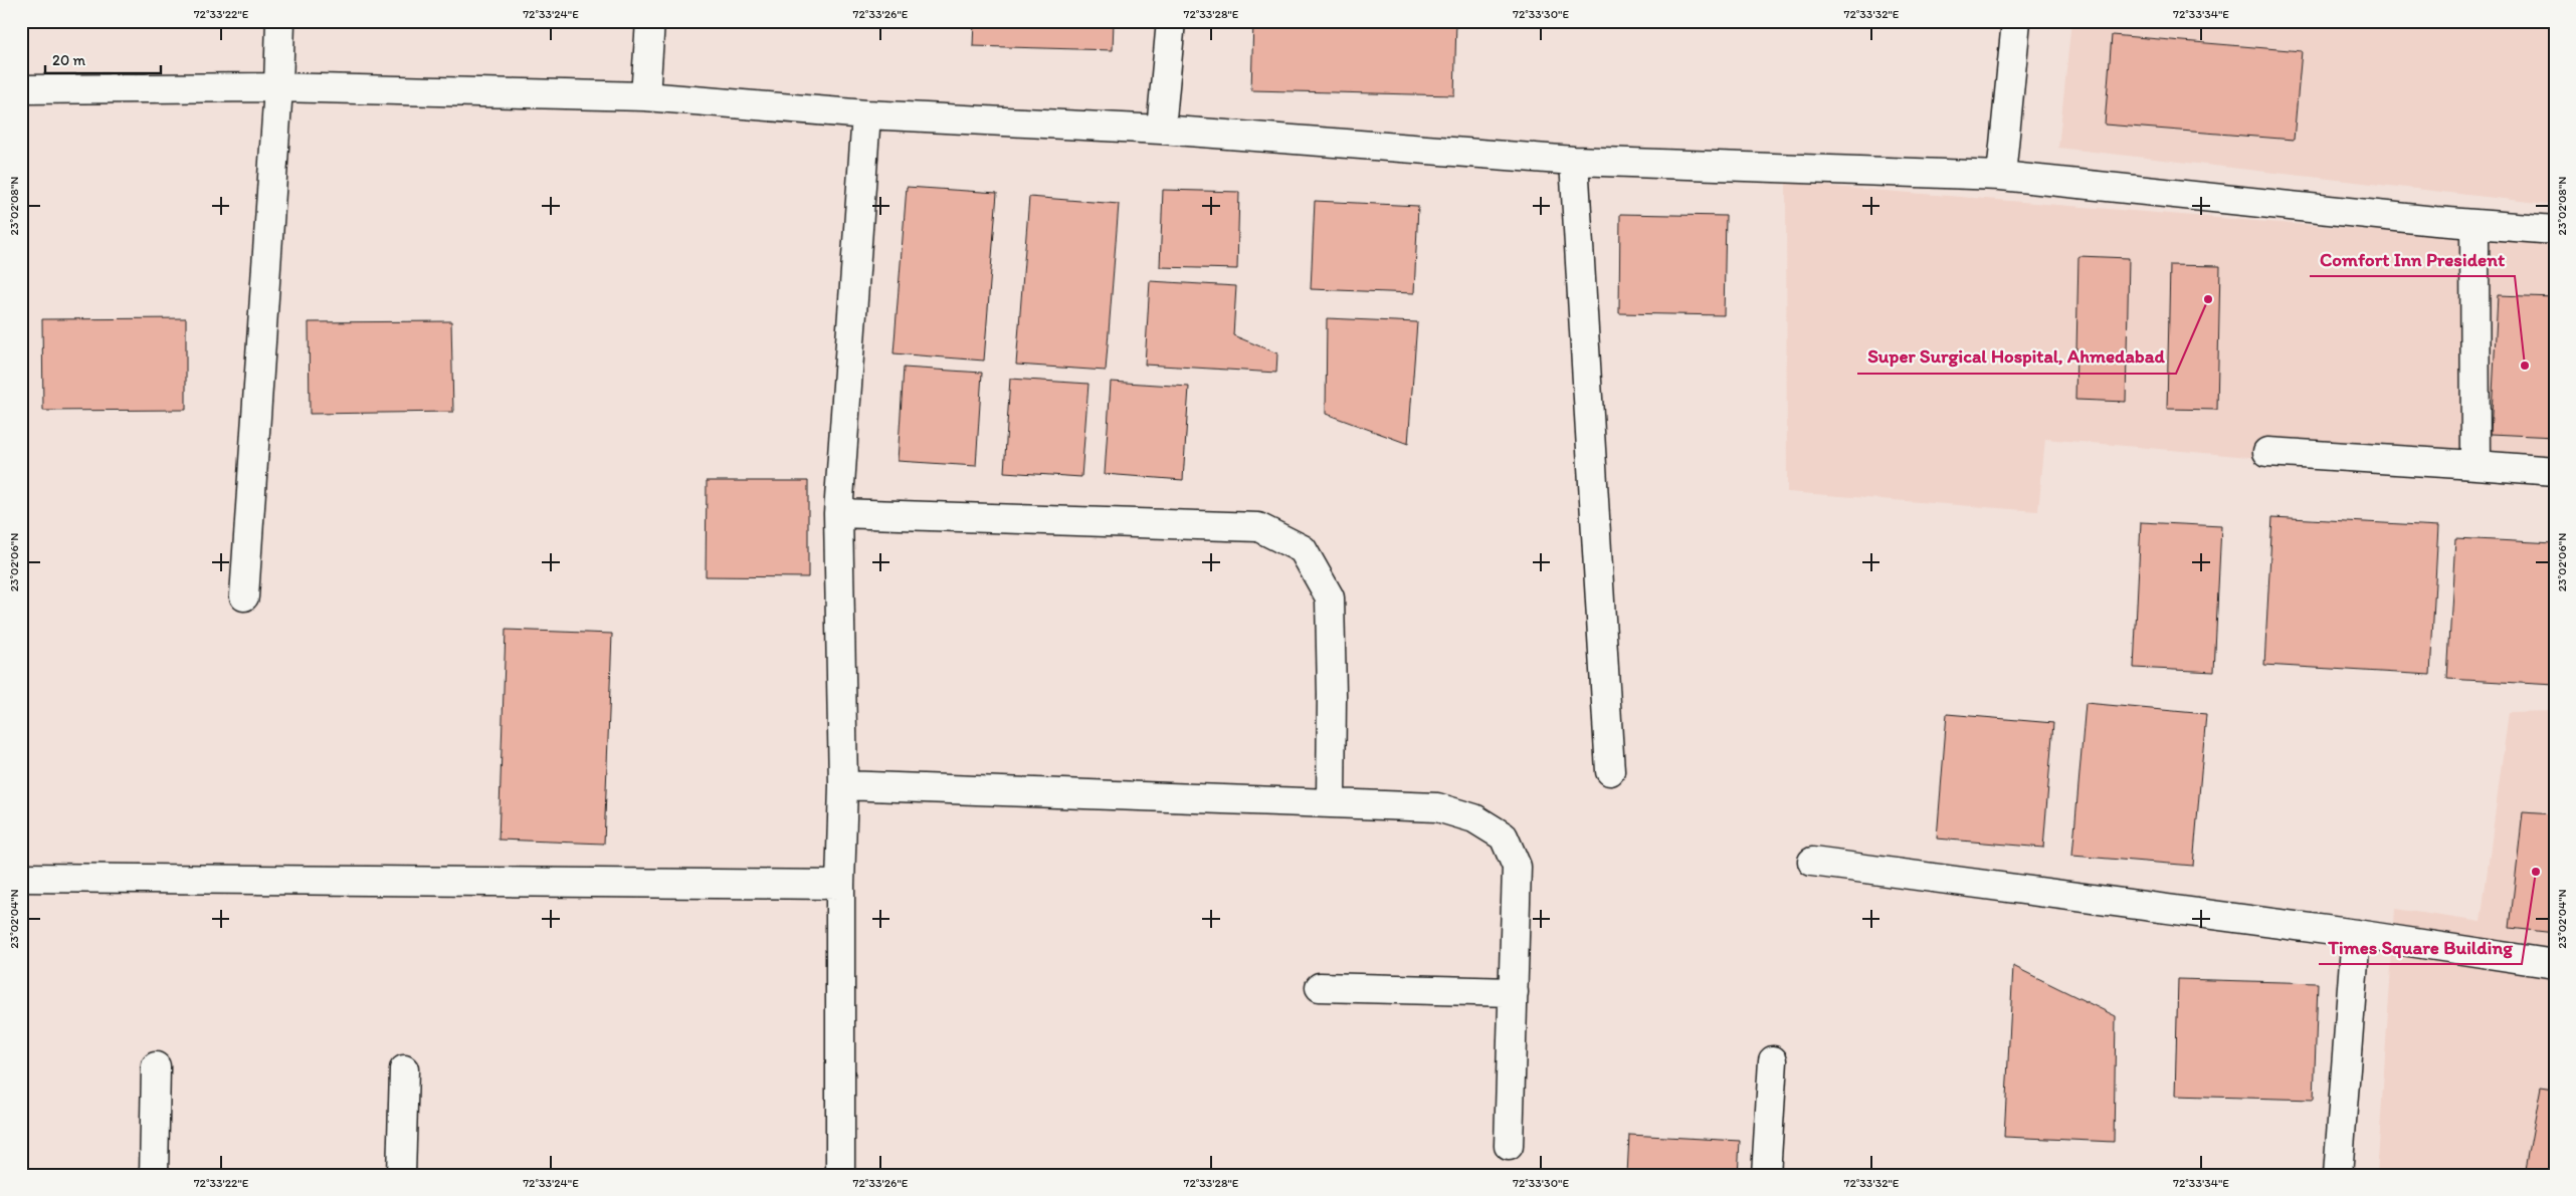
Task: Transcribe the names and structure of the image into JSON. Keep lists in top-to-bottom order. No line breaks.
{"places":["Super Surgical Hospital, Ahmedabad","Comfort Inn President","Times Square Building"],"scale_bar":"20 m","coordinates":["72°33'22\"E","72°33'24\"E","72°33'26\"E","72°33'28\"E","72°33'30\"E","72°33'32\"E","72°33'34\"E","23°02'08\"N","23°02'06\"N","23°02'04\"N"]}
